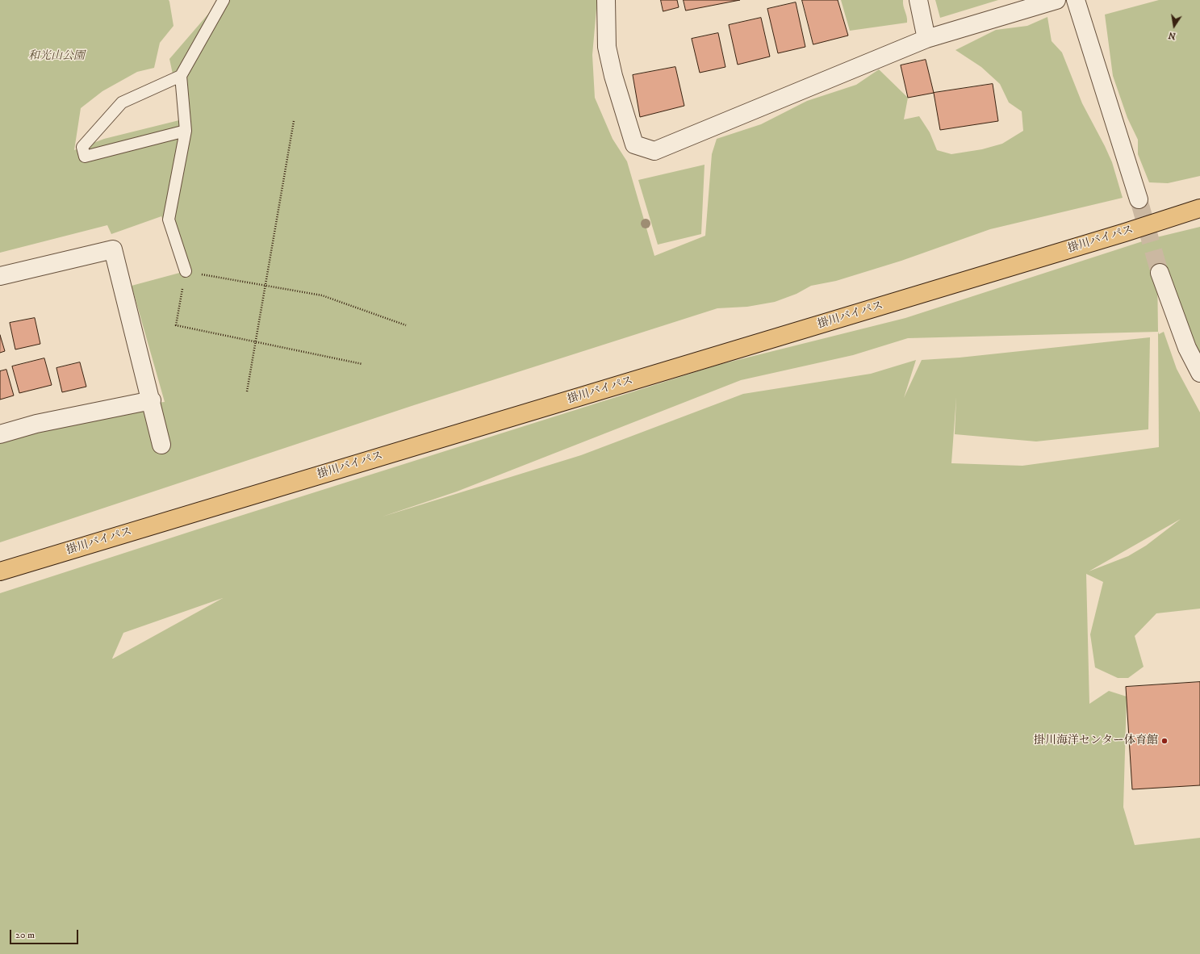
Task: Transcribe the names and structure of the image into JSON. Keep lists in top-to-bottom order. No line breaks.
{"streets":{"highway":["掛川バイパス"]},"parks":["和光山公園"],"places":["掛川海洋センター体育館"],"scale_bar":"20 m","north":"bottom"}
